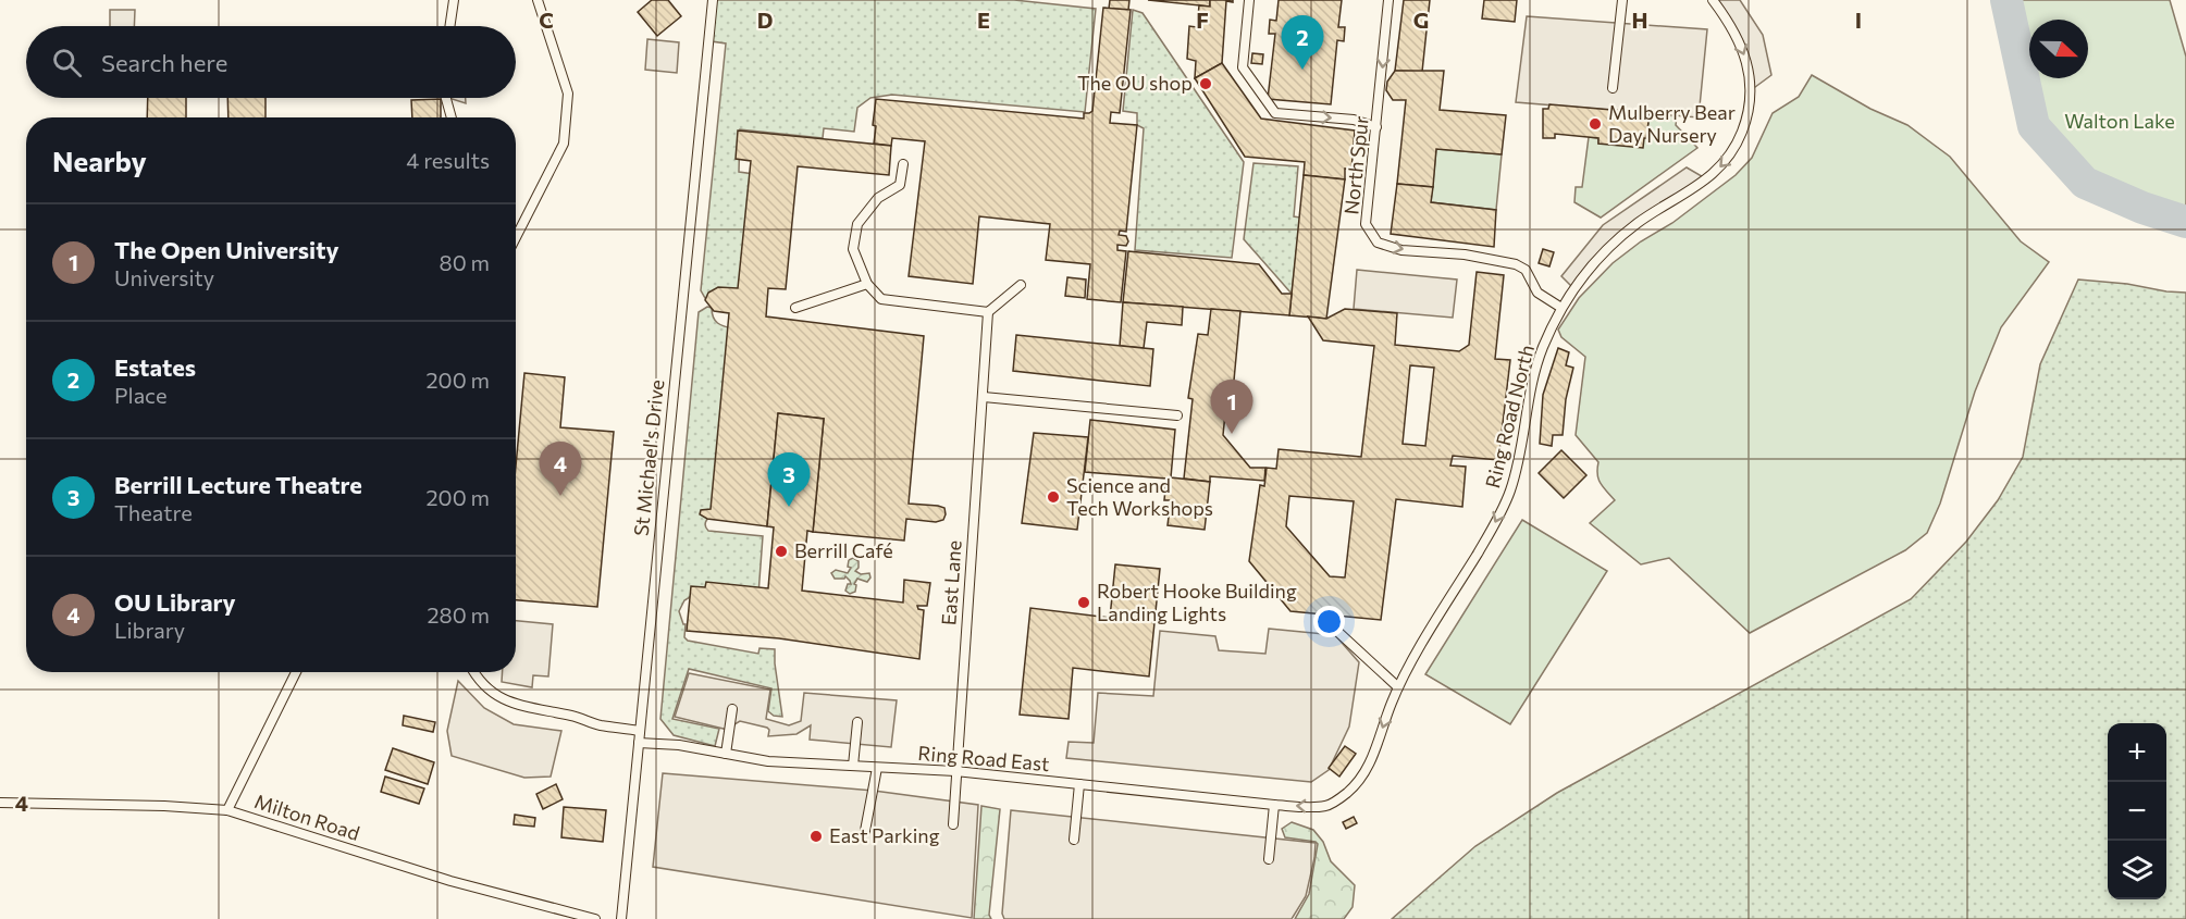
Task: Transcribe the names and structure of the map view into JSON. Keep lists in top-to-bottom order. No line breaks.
{"streets":{"lane":["North Spur","Ring Road North","St Michael's Drive","East Lane","Ring Road East","Milton Road"]},"crossings":[["North Spur","Ring Road North"],["Ring Road North","Ring Road East"],["St Michael's Drive","Ring Road East"],["East Lane","Ring Road East"]],"one_way":["Ring Road North"],"parks":["Walton Lake"],"places":["The OU shop","Mulberry Bear Day Nursery","Science and Tech Workshops","Berrill Café","Robert Hooke Building Landing Lights","East Parking"],"north":"right","page":{"pins":["2","1","4","3"],"search":"Search here","heading":["Nearby","4 results"],"list":[{"mark":"1","name":"The Open University","note":"University","value":"80 m"},{"mark":"2","name":"Estates","note":"Place","value":"200 m"},{"mark":"3","name":"Berrill Lecture Theatre","note":"Theatre","value":"200 m"},{"mark":"4","name":"OU Library","note":"Library","value":"280 m"}],"map_buttons":["+","−"]},"grid":{"columns":["C","D","E","F","G","H","I"],"rows":["4"]}}
